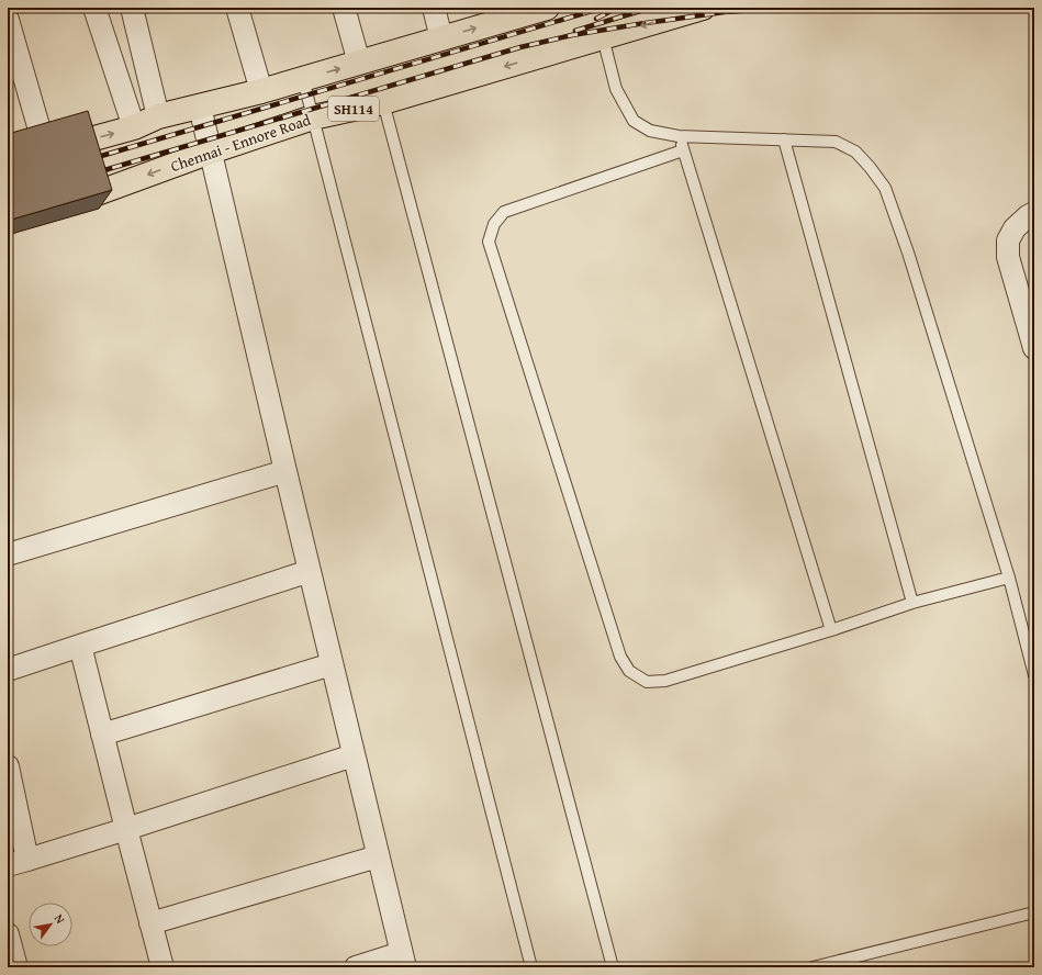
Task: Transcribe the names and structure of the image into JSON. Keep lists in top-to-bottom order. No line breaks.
{"streets":{"main road":["SH114","Chennai - Ennore Road"]},"north":"top right"}
